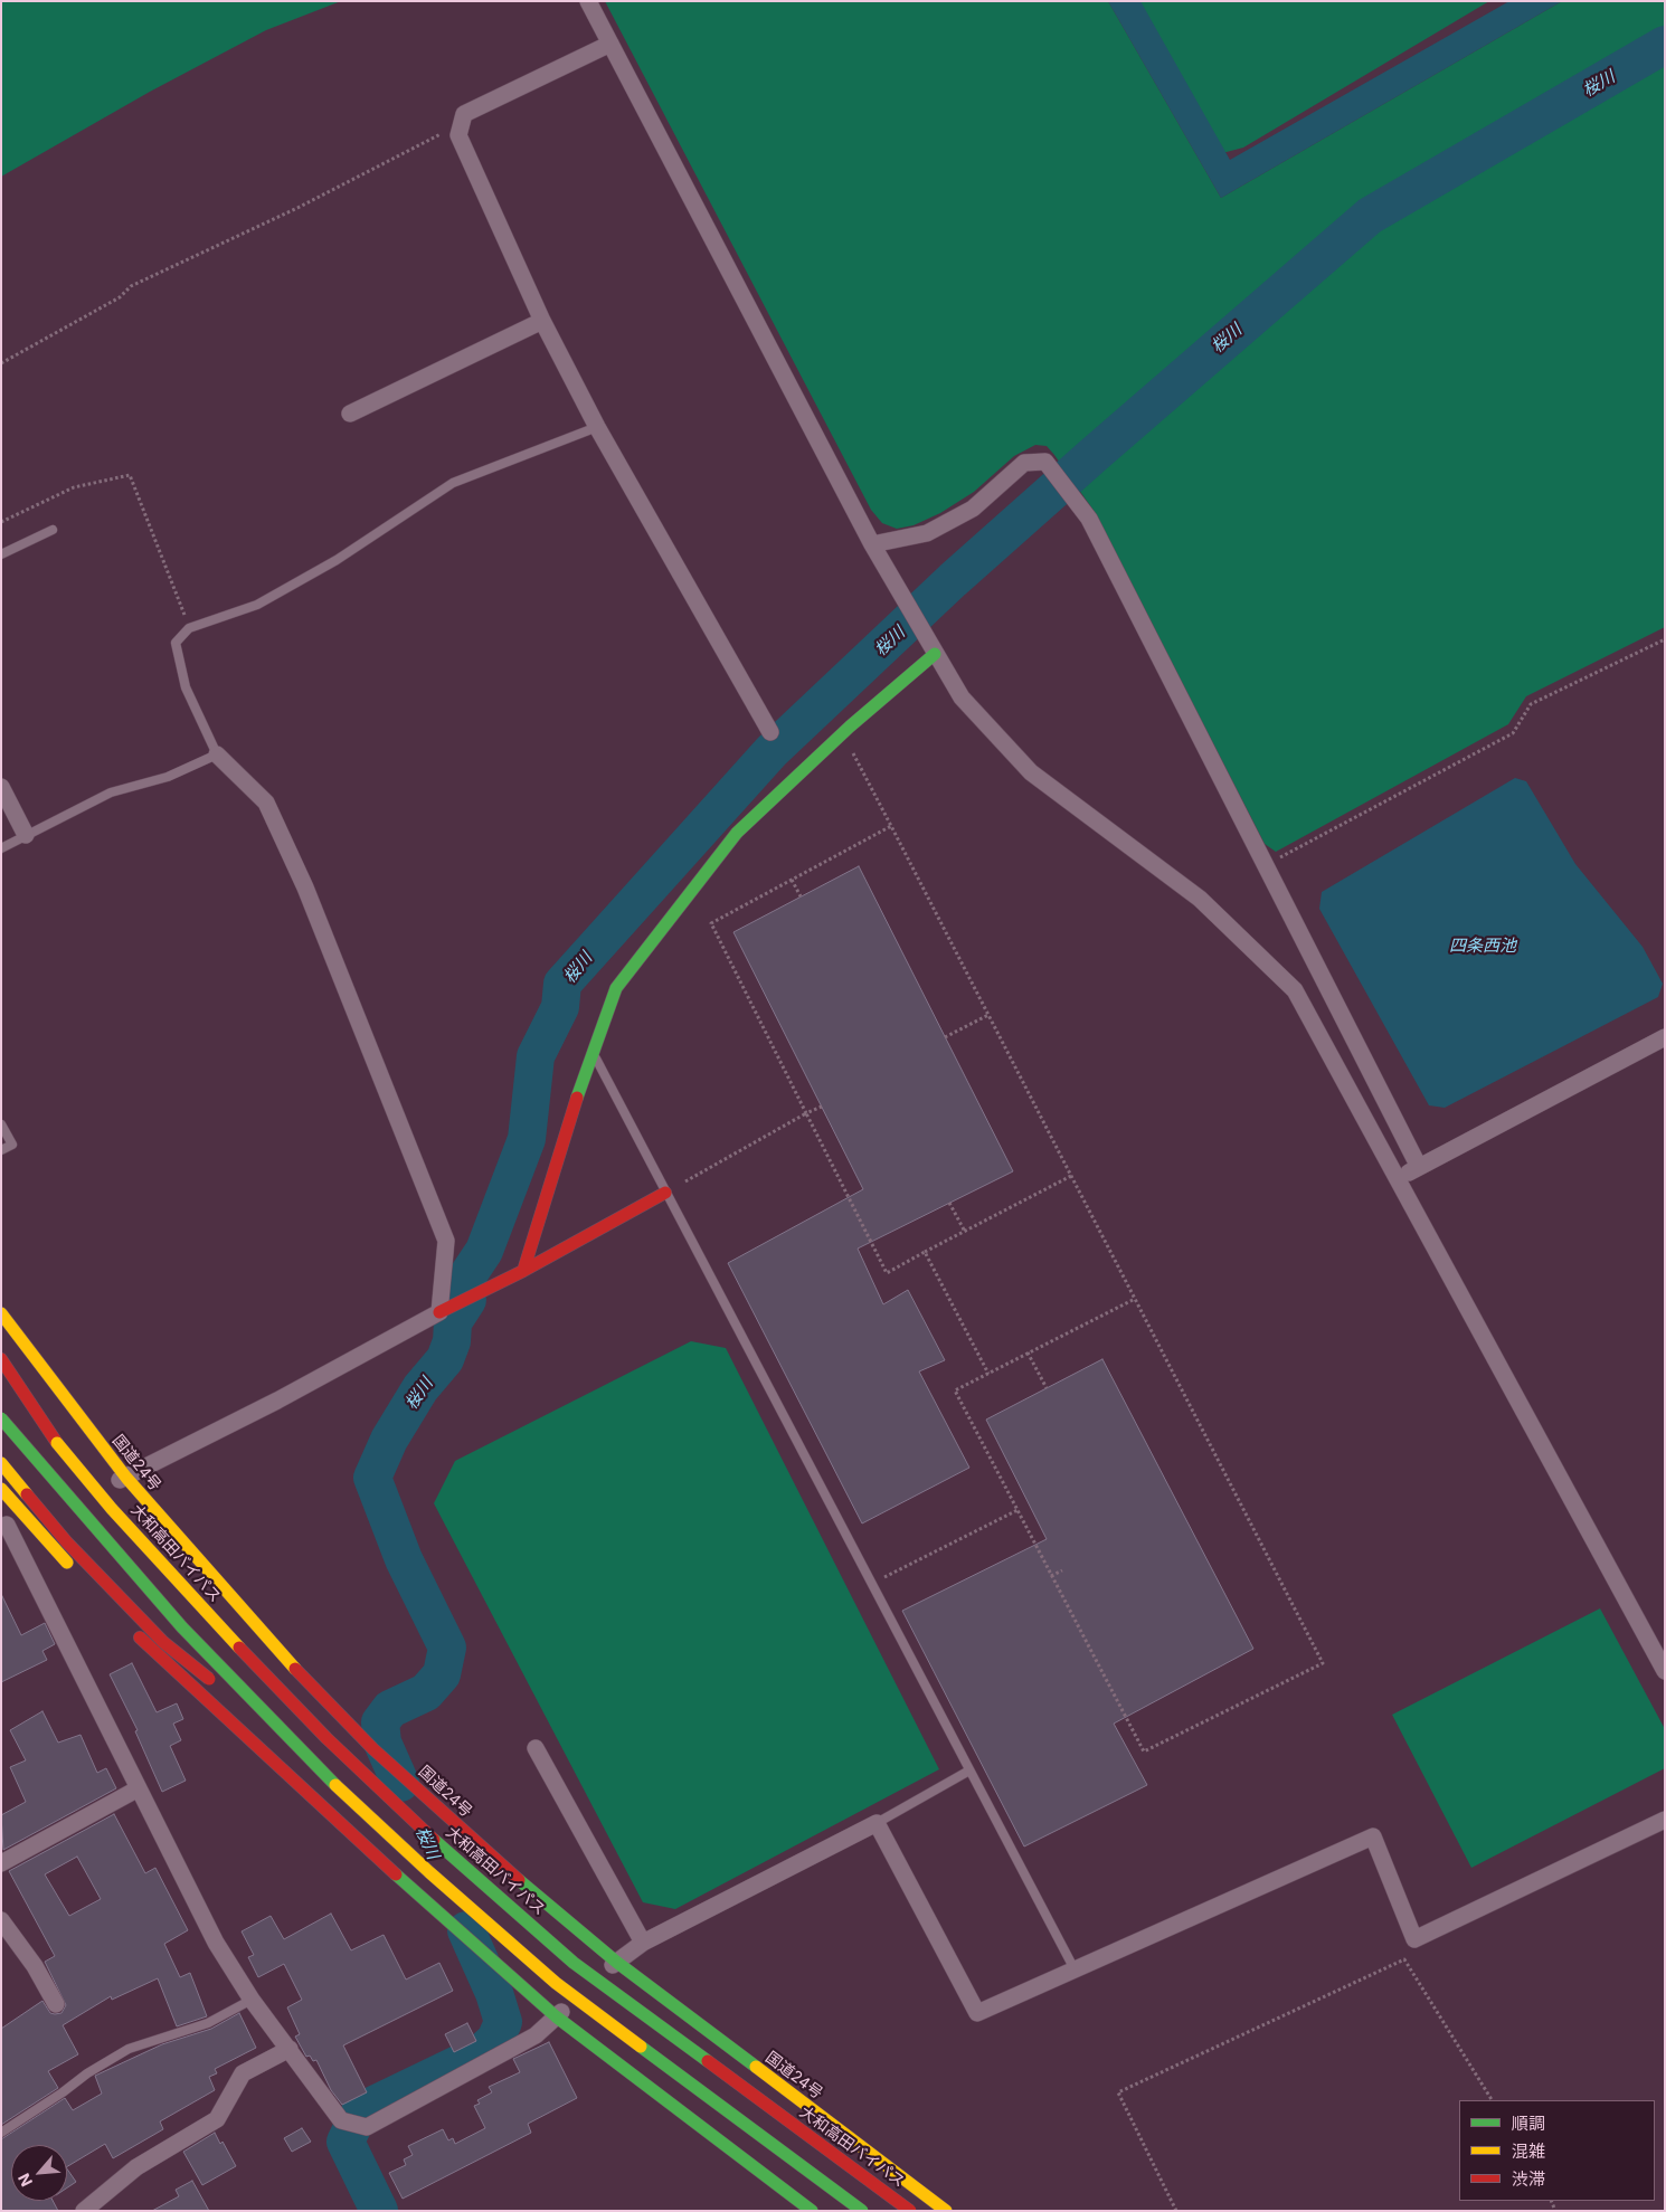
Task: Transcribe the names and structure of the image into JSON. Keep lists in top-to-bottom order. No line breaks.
{"streets":{"main road":["国道24号","大和高田バイパス"]},"water":["桜川","四条西池"],"legend":["順調","混雑","渋滞"],"north":"bottom left"}
